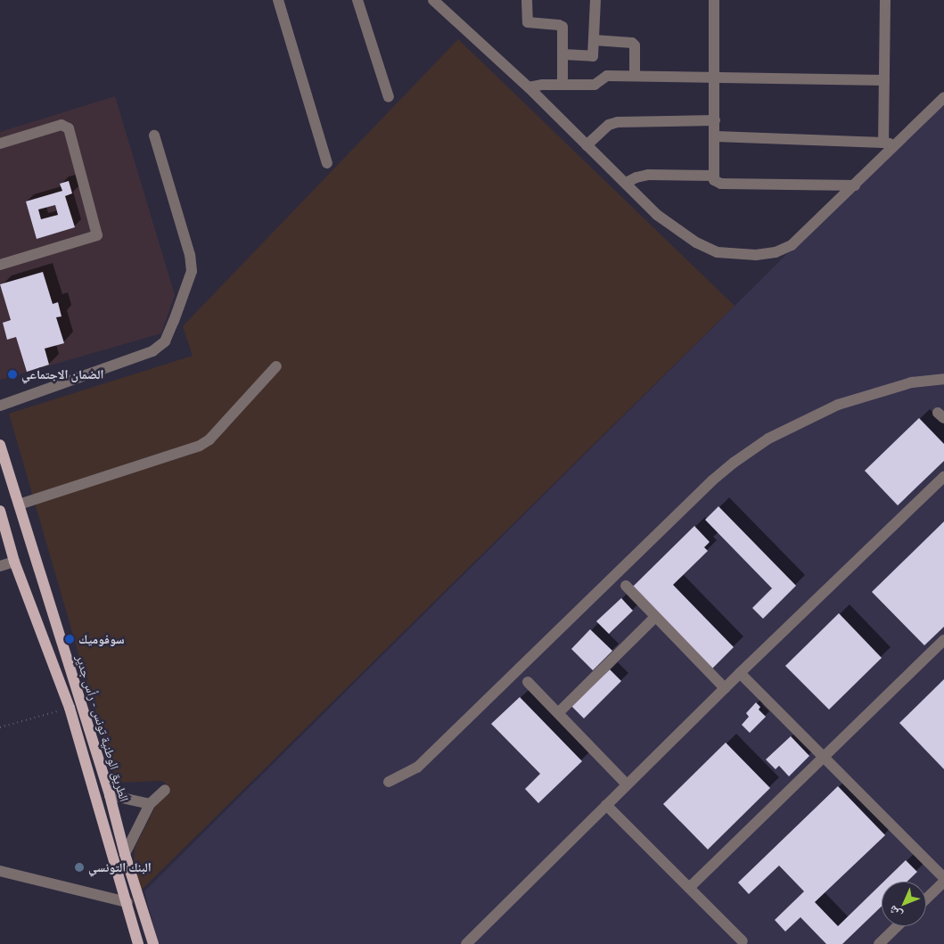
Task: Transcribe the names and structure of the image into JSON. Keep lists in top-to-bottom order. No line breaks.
{"streets":{"main road":["الطريق الوطنية تونس - رأس جدير"]},"places":["الضمان الاجتماعي","سوفوميك","البنك التونسي"],"north":"bottom left"}
